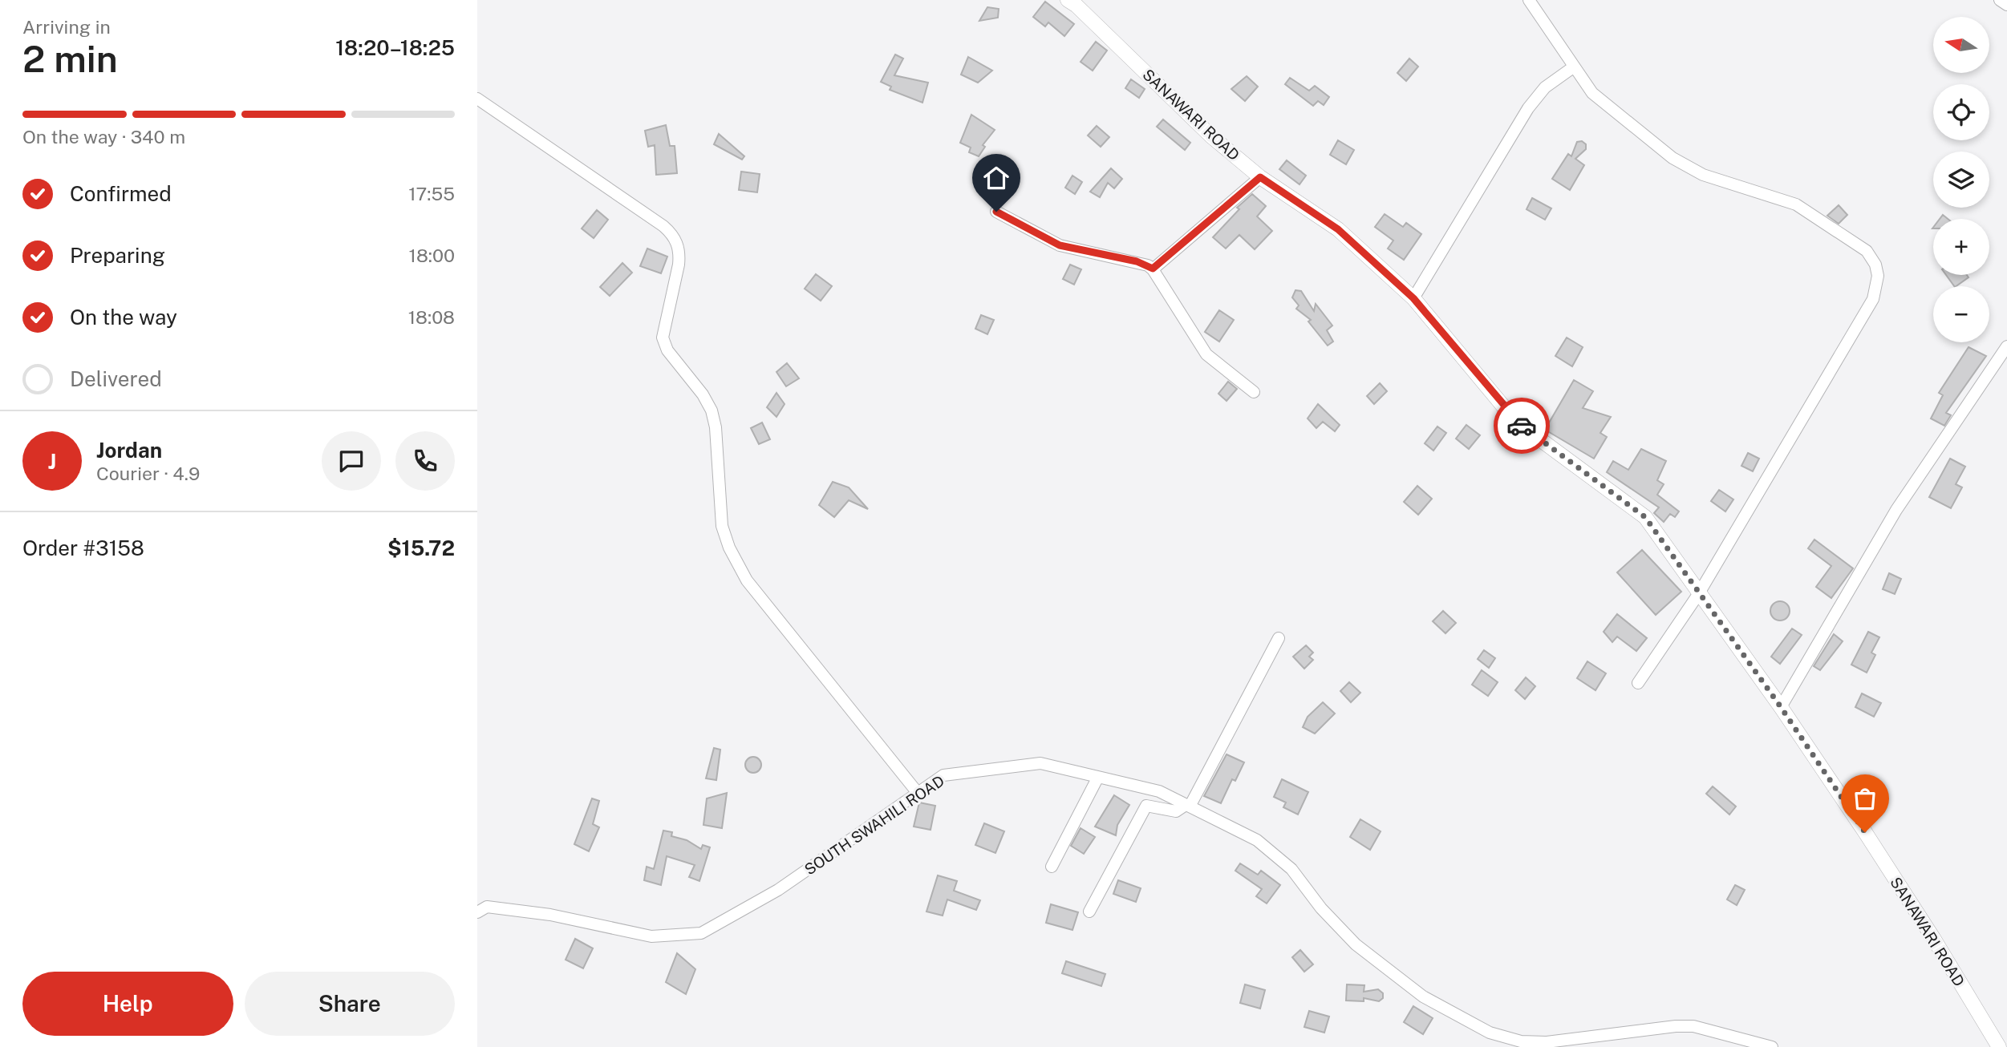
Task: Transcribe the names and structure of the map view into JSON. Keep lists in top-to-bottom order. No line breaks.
{"streets":{"street":["SANAWARI ROAD","SOUTH SWAHILI ROAD"]},"north":"left","page":{"heading":["2 min","Arriving in","18:20–18:25"],"panel":["Jordan","Courier · 4.9","Order #3158","$15.72"],"map_buttons":["+","−"],"bar":"On the way · 340 m","list":[["Confirmed","17:55"],["Preparing","18:00"],["On the way","18:08"],"Delivered"],"round":"J","buttons":["Help","Share"]}}
